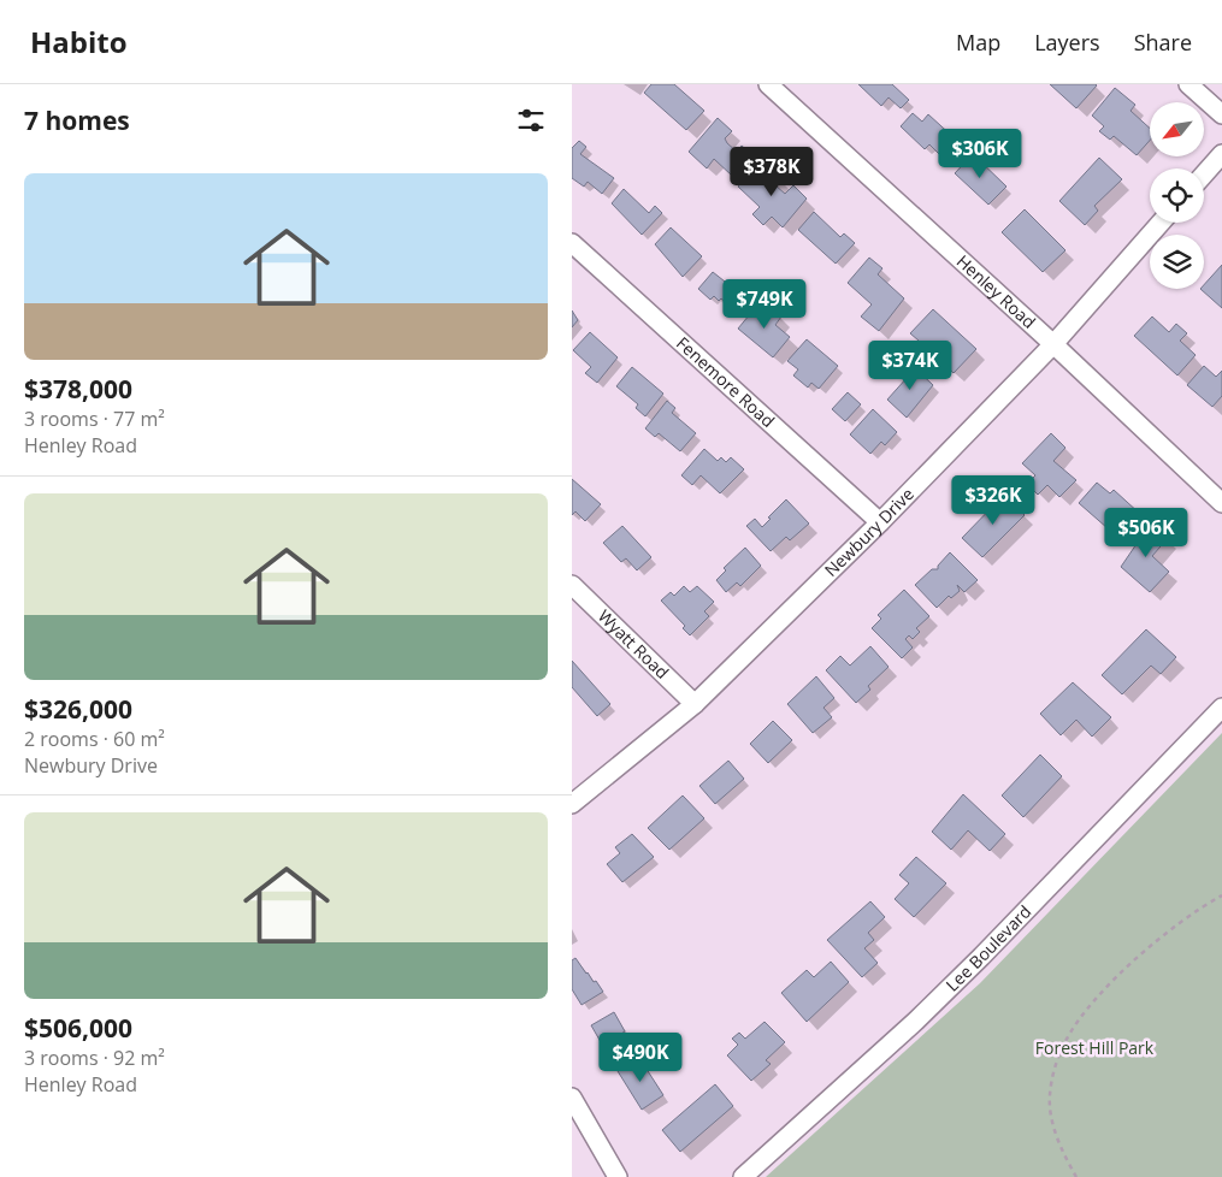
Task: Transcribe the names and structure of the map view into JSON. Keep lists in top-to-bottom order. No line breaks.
{"streets":{"street":["Henley Road","Fenemore Road","Newbury Drive","Wyatt Road","Lee Boulevard"]},"crossings":[["Henley Road","Newbury Drive"],["Fenemore Road","Newbury Drive"],["Newbury Drive","Wyatt Road"]],"parks":["Forest Hill Park"],"north":"bottom left","page":{"header":"Habito","nav":["Map","Layers","Share"],"heading":"7 homes","price":["$306K","$378K","$749K","$374K","$326K","$506K","$490K"],"list":[{"name":"$378,000","note":"3 rooms · 77 m² · Henley Road"},{"name":"$326,000","note":"2 rooms · 60 m² · Newbury Drive"},{"name":"$506,000","note":"3 rooms · 92 m² · Henley Road"}]}}
